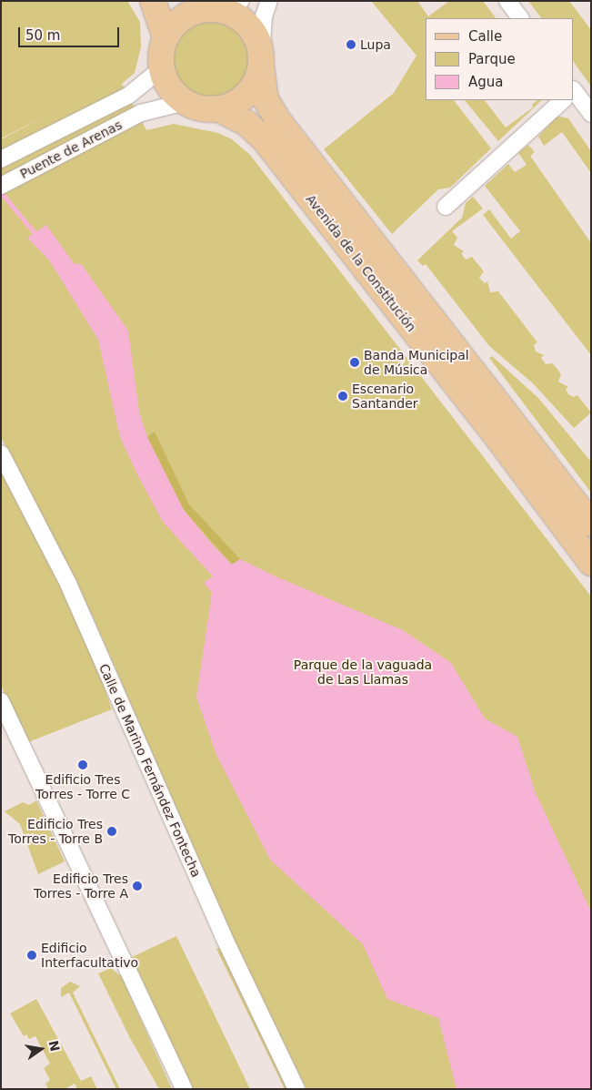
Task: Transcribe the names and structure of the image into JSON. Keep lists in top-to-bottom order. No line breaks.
{"streets":{"main road":["Avenida de la Constitución"],"street":["Puente de Arenas","Calle de Marino Fernández Fontecha"]},"crossings":[["Puente de Arenas","Avenida de la Constitución"]],"parks":["Parque de la vaguada de Las Llamas"],"places":["Lupa","Banda Municipal de Música","Escenario Santander","Edificio Tres Torres - Torre C","Edificio Tres Torres - Torre B","Edificio Tres Torres - Torre A","Edificio Interfacultativo"],"legend":["Calle","Parque","Agua"],"scale_bar":"50 m","north":"right"}
